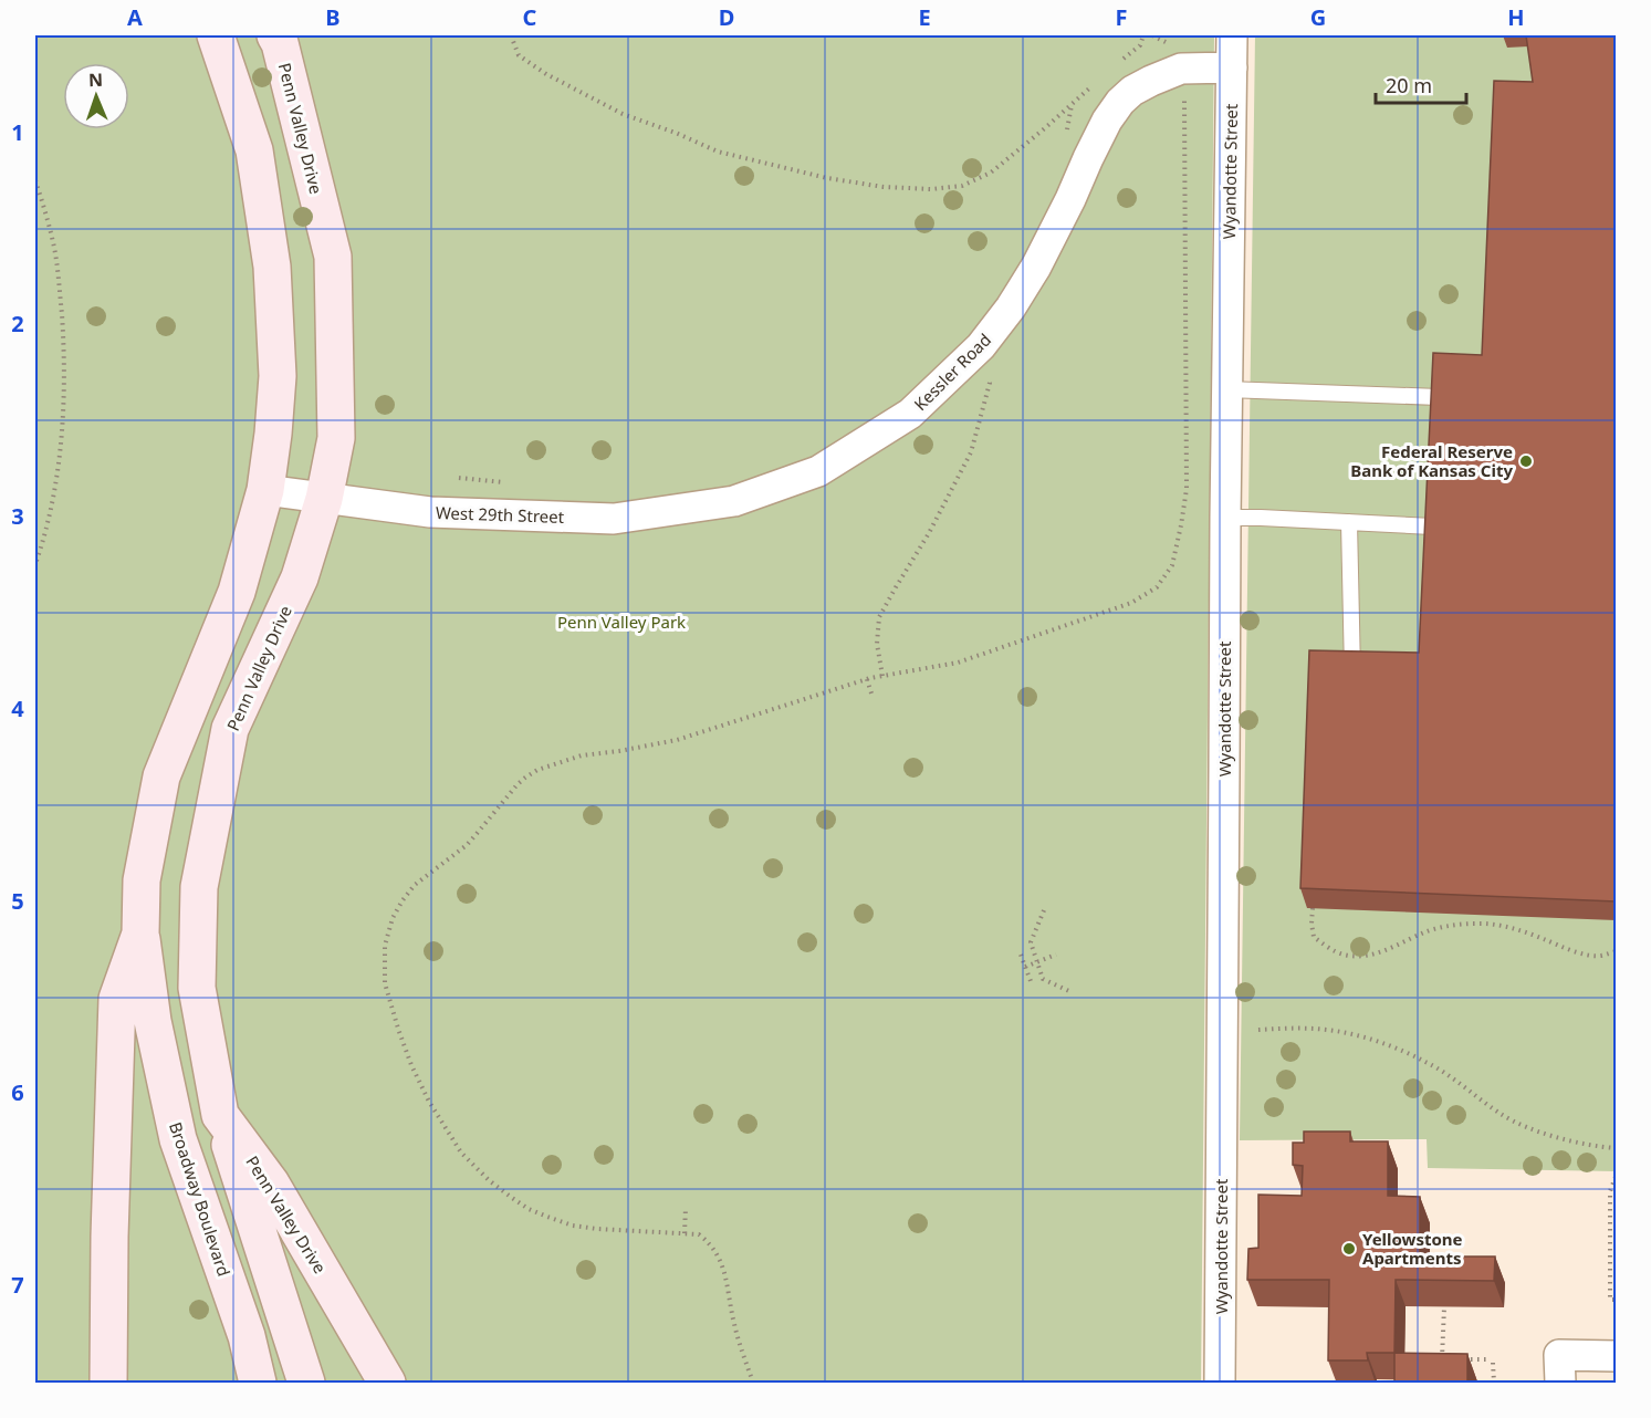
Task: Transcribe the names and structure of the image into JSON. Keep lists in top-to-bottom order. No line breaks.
{"streets":{"main road":["Penn Valley Drive","Broadway Boulevard"],"street":["Wyandotte Street","Kessler Road","West 29th Street"]},"crossings":[["Penn Valley Drive","West 29th Street"],["Kessler Road","West 29th Street"]],"parks":["Penn Valley Park"],"places":["Federal Reserve Bank of Kansas City","Yellowstone Apartments"],"scale_bar":"20 m","north":"top","grid":{"columns":["A","B","C","D","E","F","G","H"],"rows":["1","2","3","4","5","6","7"]}}
